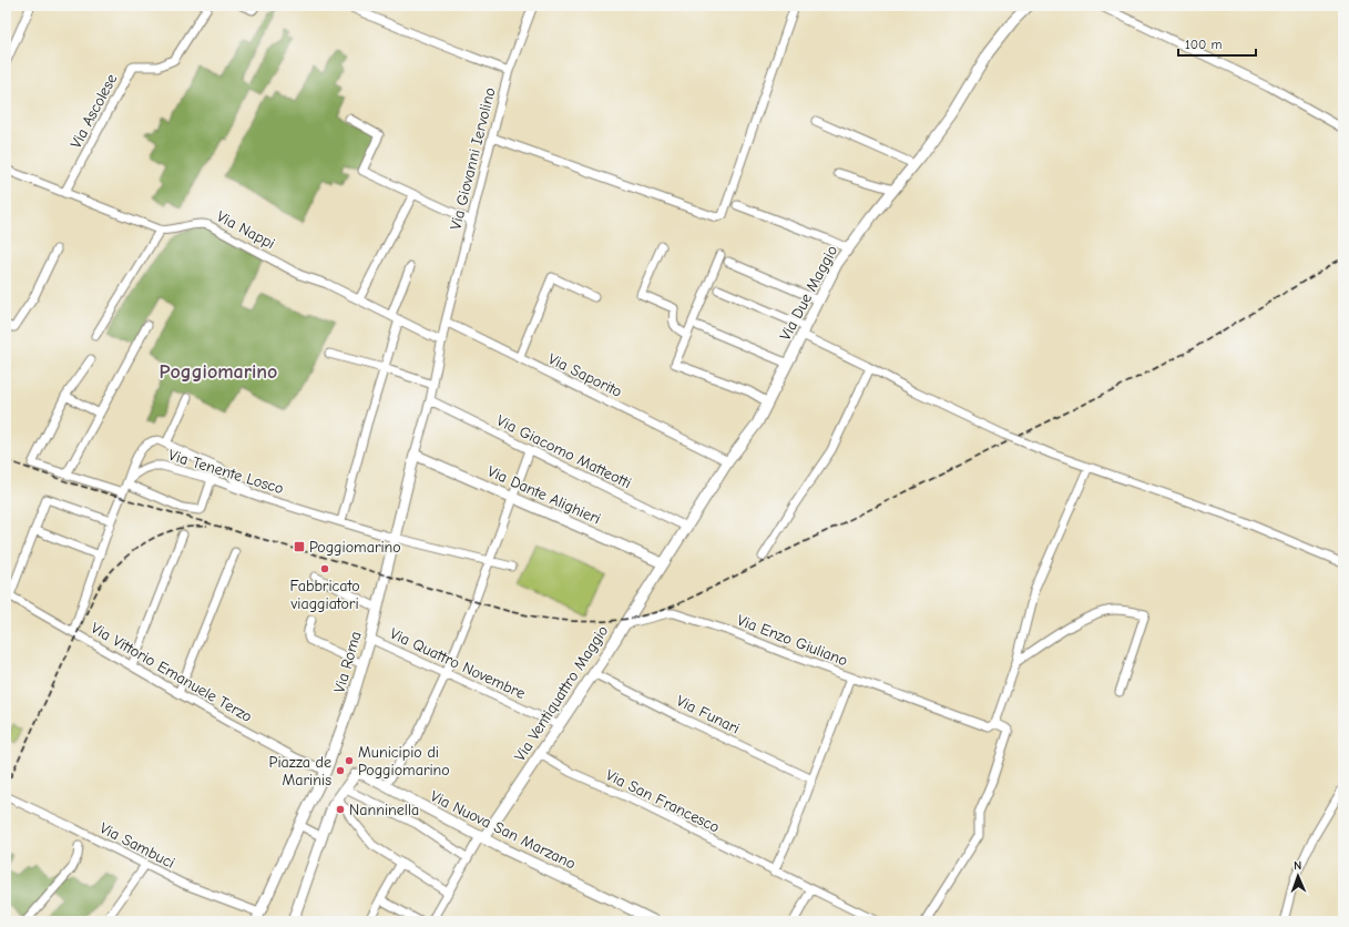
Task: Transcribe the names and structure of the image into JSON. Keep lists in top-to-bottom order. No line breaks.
{"streets":{"main road":["Via Due Maggio","Via Dante Alighieri","Via Roma","Via Ventiquattro Maggio","Via Nuova San Marzano"],"street":["Via Ascolese","Via Giovanni Iervolino","Via Nappi","Via Saporito","Via Giacomo Matteotti","Via Tenente Losco","Via Enzo Giuliano","Via Quattro Novembre","Via Vittorio Emanuele Terzo","Via Funari","Via San Francesco","Via Sambuci"]},"crossings":[["Via Ascolese","Via Nappi"],["Via Giovanni Iervolino","Via Saporito"],["Via Due Maggio","Via Saporito"],["Via Due Maggio","Via Giacomo Matteotti"],["Via Due Maggio","Via Dante Alighieri"],["Via Due Maggio","Via Ventiquattro Maggio"],["Via Tenente Losco","Via Roma"],["Via Tenente Losco","Via Vittorio Emanuele Terzo"],["Via Dante Alighieri","Via Roma"],["Via Dante Alighieri","Via Ventiquattro Maggio"],["Via Enzo Giuliano","Via Ventiquattro Maggio"],["Via Enzo Giuliano","Via Funari"],["Via Enzo Giuliano","Via San Francesco"],["Via Roma","Via Quattro Novembre"],["Via Roma","Via Vittorio Emanuele Terzo"],["Via Roma","Via Sambuci"],["Via Quattro Novembre","Via Ventiquattro Maggio"],["Via Ventiquattro Maggio","Via Funari"],["Via Ventiquattro Maggio","Via San Francesco"],["Via Ventiquattro Maggio","Via Nuova San Marzano"]],"districts":["Poggiomarino"],"places":{"transit":["Poggiomarino"],"other":["Fabbricato viaggiatori","Municipio di Poggiomarino","Piazza de Marinis","Nanninella"]},"scale_bar":"100 m","north":"top"}
